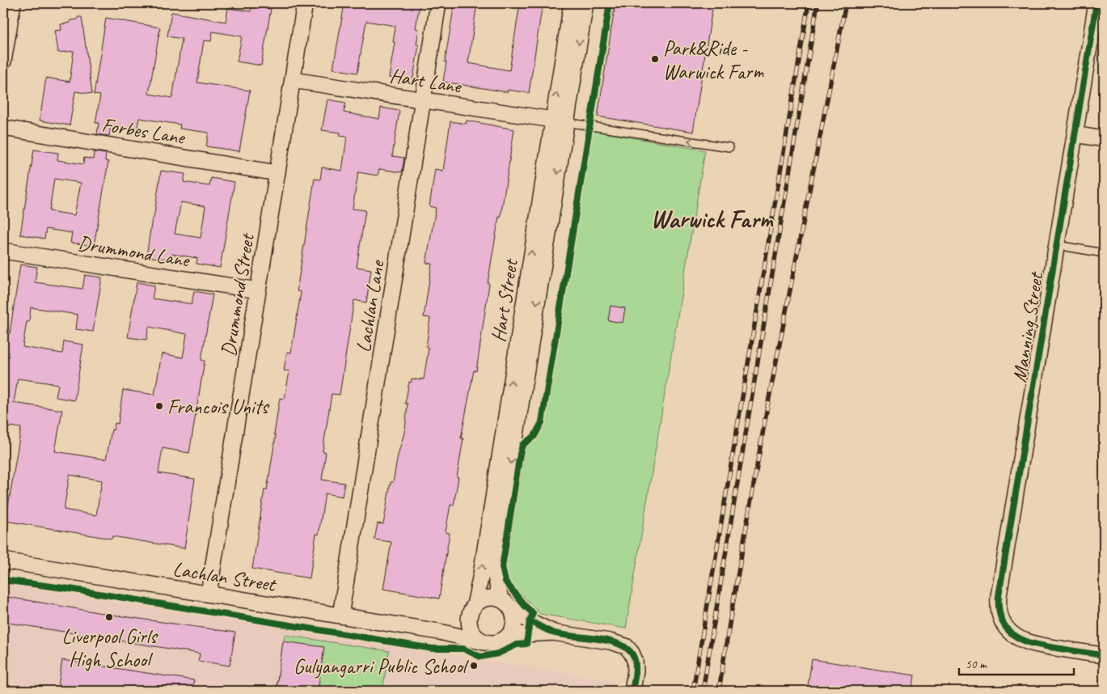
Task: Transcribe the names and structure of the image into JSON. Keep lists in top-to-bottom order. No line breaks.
{"streets":{"street":["Hart Lane","Forbes Lane","Drummond Lane","Drummond Street","Hart Street","Lachlan Lane","Manning Street","Lachlan Street"]},"crossings":[["Hart Lane","Drummond Street"],["Hart Lane","Hart Street"],["Hart Lane","Lachlan Lane"],["Forbes Lane","Drummond Street"],["Drummond Lane","Drummond Street"],["Drummond Street","Lachlan Street"],["Lachlan Lane","Lachlan Street"]],"districts":["Warwick Farm"],"places":["Park&Ride - Warwick Farm","Francois Units","Liverpool Girls High School","Gulyangarri Public School"],"scale_bar":"50 m"}
